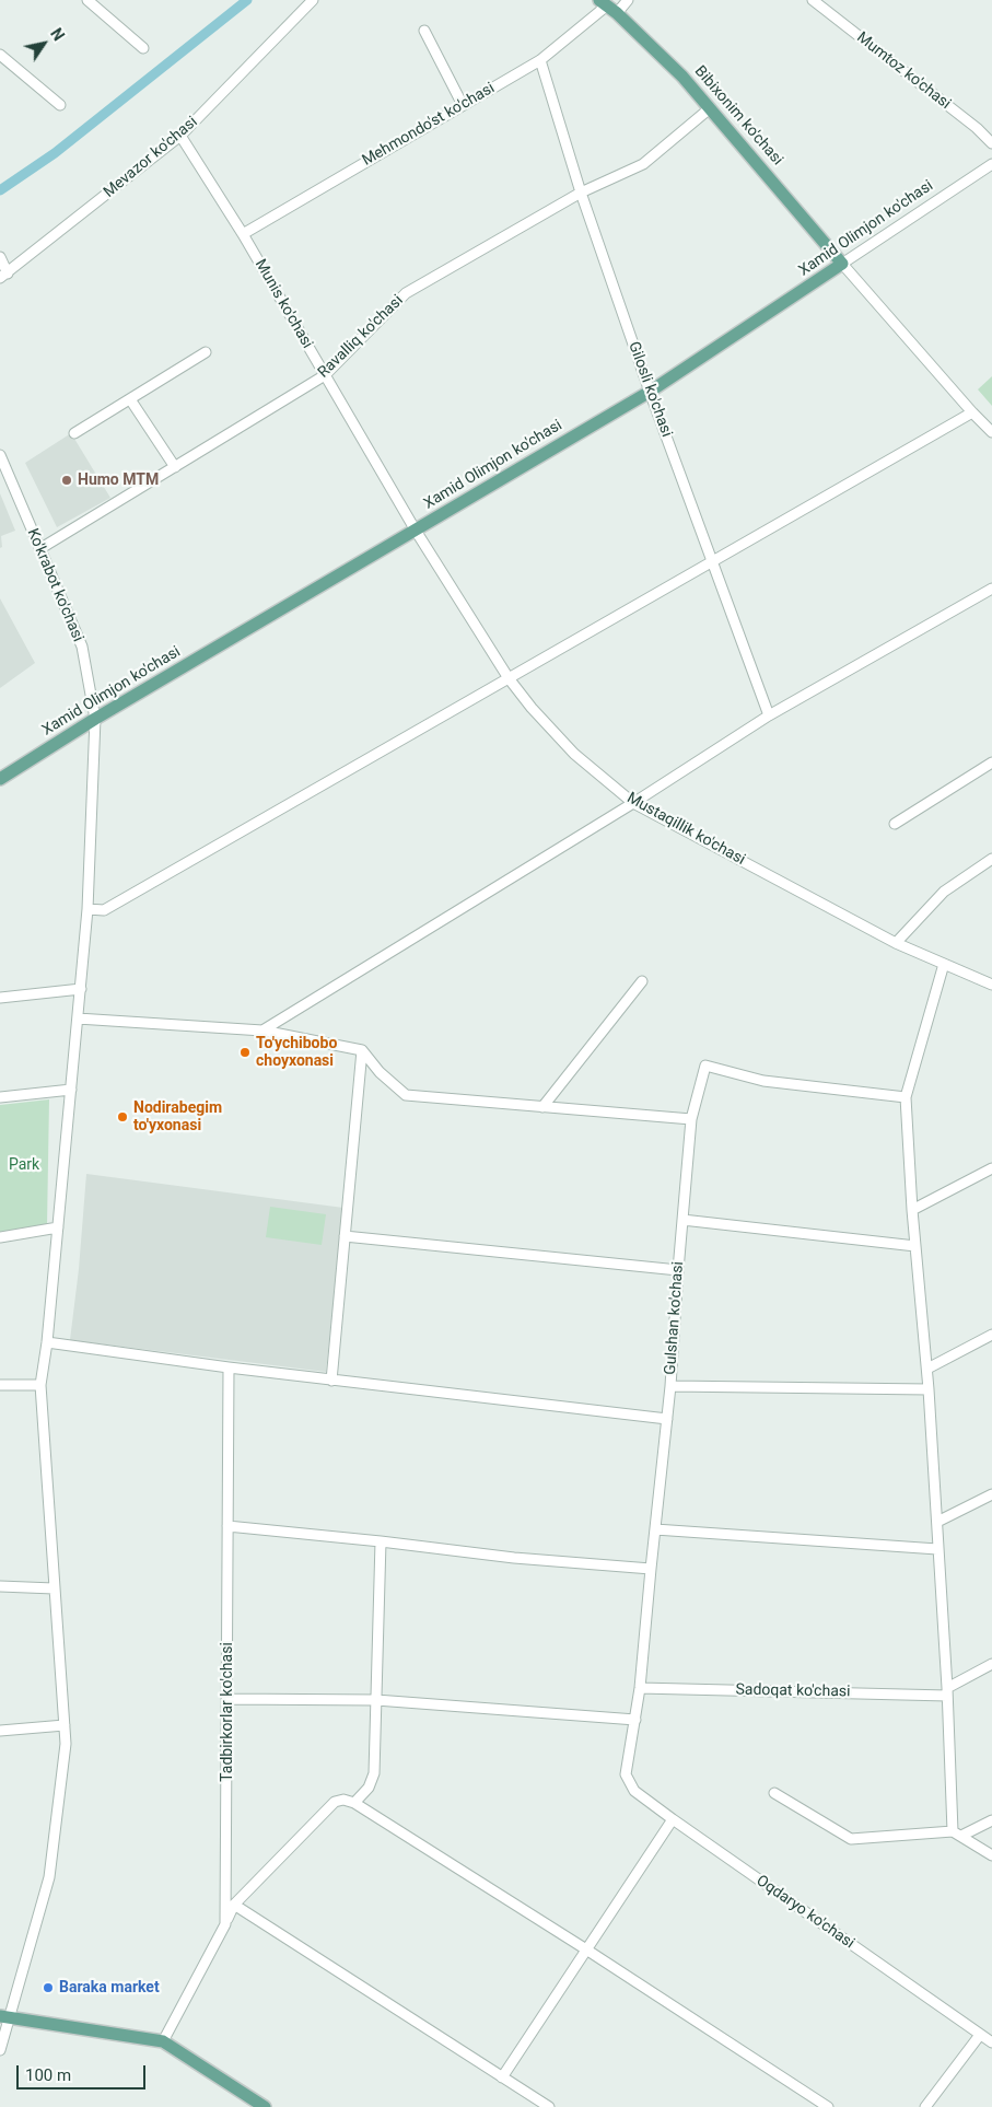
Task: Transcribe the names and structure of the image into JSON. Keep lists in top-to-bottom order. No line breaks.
{"streets":{"main road":["Bibixonim ko'chasi","Xamid Olimjon ko'chasi"],"street":["Mumtoz ko'chasi","Mehmondo'st ko'chasi","Mevazor ko'chasi","Munis ko'chasi","Ravalliq ko'chasi","Gilosli ko'chasi","Ko'krabot ko'chasi","Mustaqillik ko'chasi","Gulshan ko'chasi","Sadoqat ko'chasi","Tadbirkorlar ko'chasi","Oqdaryo ko'chasi"]},"crossings":[["Bibixonim ko'chasi","Mehmondo'st ko'chasi"],["Bibixonim ko'chasi","Xamid Olimjon ko'chasi"],["Bibixonim ko'chasi","Ravalliq ko'chasi"],["Mehmondo'st ko'chasi","Munis ko'chasi"],["Mehmondo'st ko'chasi","Gilosli ko'chasi"],["Mevazor ko'chasi","Munis ko'chasi"],["Xamid Olimjon ko'chasi","Munis ko'chasi"],["Xamid Olimjon ko'chasi","Gilosli ko'chasi"],["Xamid Olimjon ko'chasi","Ko'krabot ko'chasi"],["Xamid Olimjon ko'chasi","Mustaqillik ko'chasi"],["Munis ko'chasi","Ravalliq ko'chasi"],["Munis ko'chasi","Mustaqillik ko'chasi"],["Ravalliq ko'chasi","Gilosli ko'chasi"],["Ravalliq ko'chasi","Ko'krabot ko'chasi"],["Gulshan ko'chasi","Sadoqat ko'chasi"],["Gulshan ko'chasi","Oqdaryo ko'chasi"]],"parks":["Park"],"places":["Humo MTM","To'ychibobo choyxonasi","Nodirabegim to'yxonasi","Baraka market"],"scale_bar":"100 m","north":"top right"}
